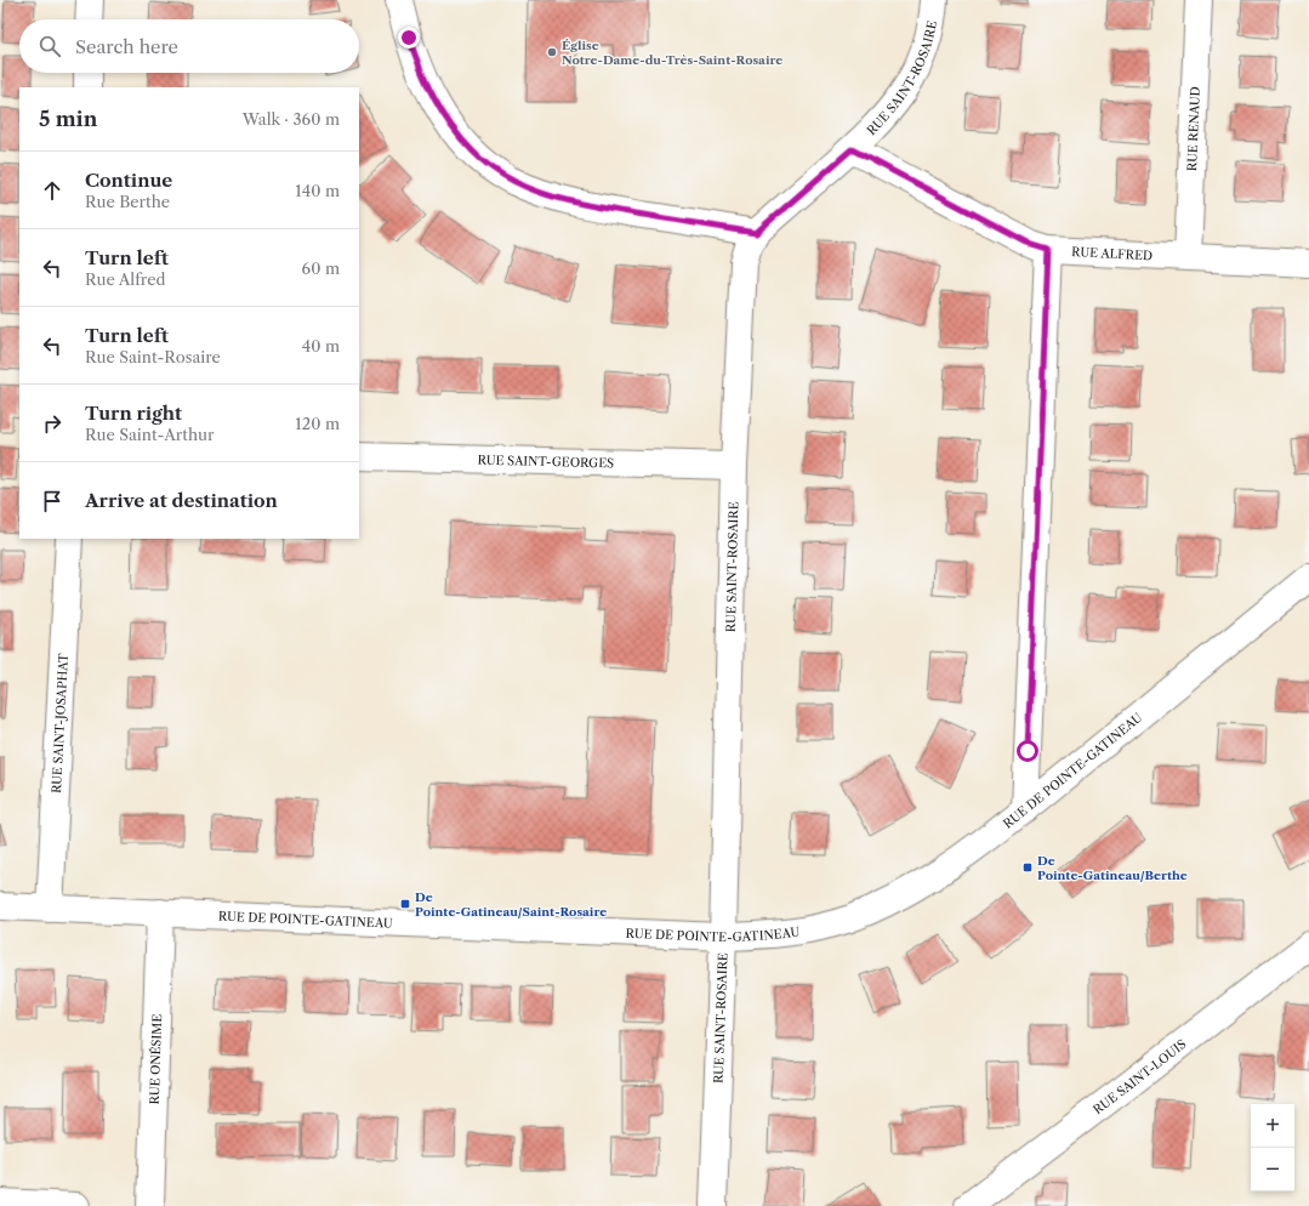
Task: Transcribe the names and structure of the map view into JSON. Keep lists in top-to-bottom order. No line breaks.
{"streets":{"street":["RUE SAINT-ROSAIRE","RUE RENAUD","RUE ALFRED","RUE SAINT-GEORGES","RUE SAINT-JOSAPHAT","RUE DE POINTE-GATINEAU","RUE ONÉSIME","RUE SAINT-LOUIS"]},"crossings":[["RUE SAINT-ROSAIRE","RUE ALFRED"],["RUE SAINT-ROSAIRE","RUE SAINT-GEORGES"],["RUE SAINT-ROSAIRE","RUE DE POINTE-GATINEAU"],["RUE RENAUD","RUE ALFRED"],["RUE SAINT-JOSAPHAT","RUE DE POINTE-GATINEAU"],["RUE DE POINTE-GATINEAU","RUE ONÉSIME"]],"places":{"other":["Église Notre-Dame-du-Très-Saint-Rosaire"],"transit":["De Pointe-Gatineau/Berthe","De Pointe-Gatineau/Saint-Rosaire"]},"page":{"search":"Search here","heading":["5 min","Walk · 360 m"],"list":[["Continue","Rue Berthe","140 m"],["Turn left","Rue Alfred","60 m"],["Turn left","Rue Saint-Rosaire","40 m"],["Turn right","Rue Saint-Arthur","120 m"],"Arrive at destination"],"map_buttons":["+","−"]}}
